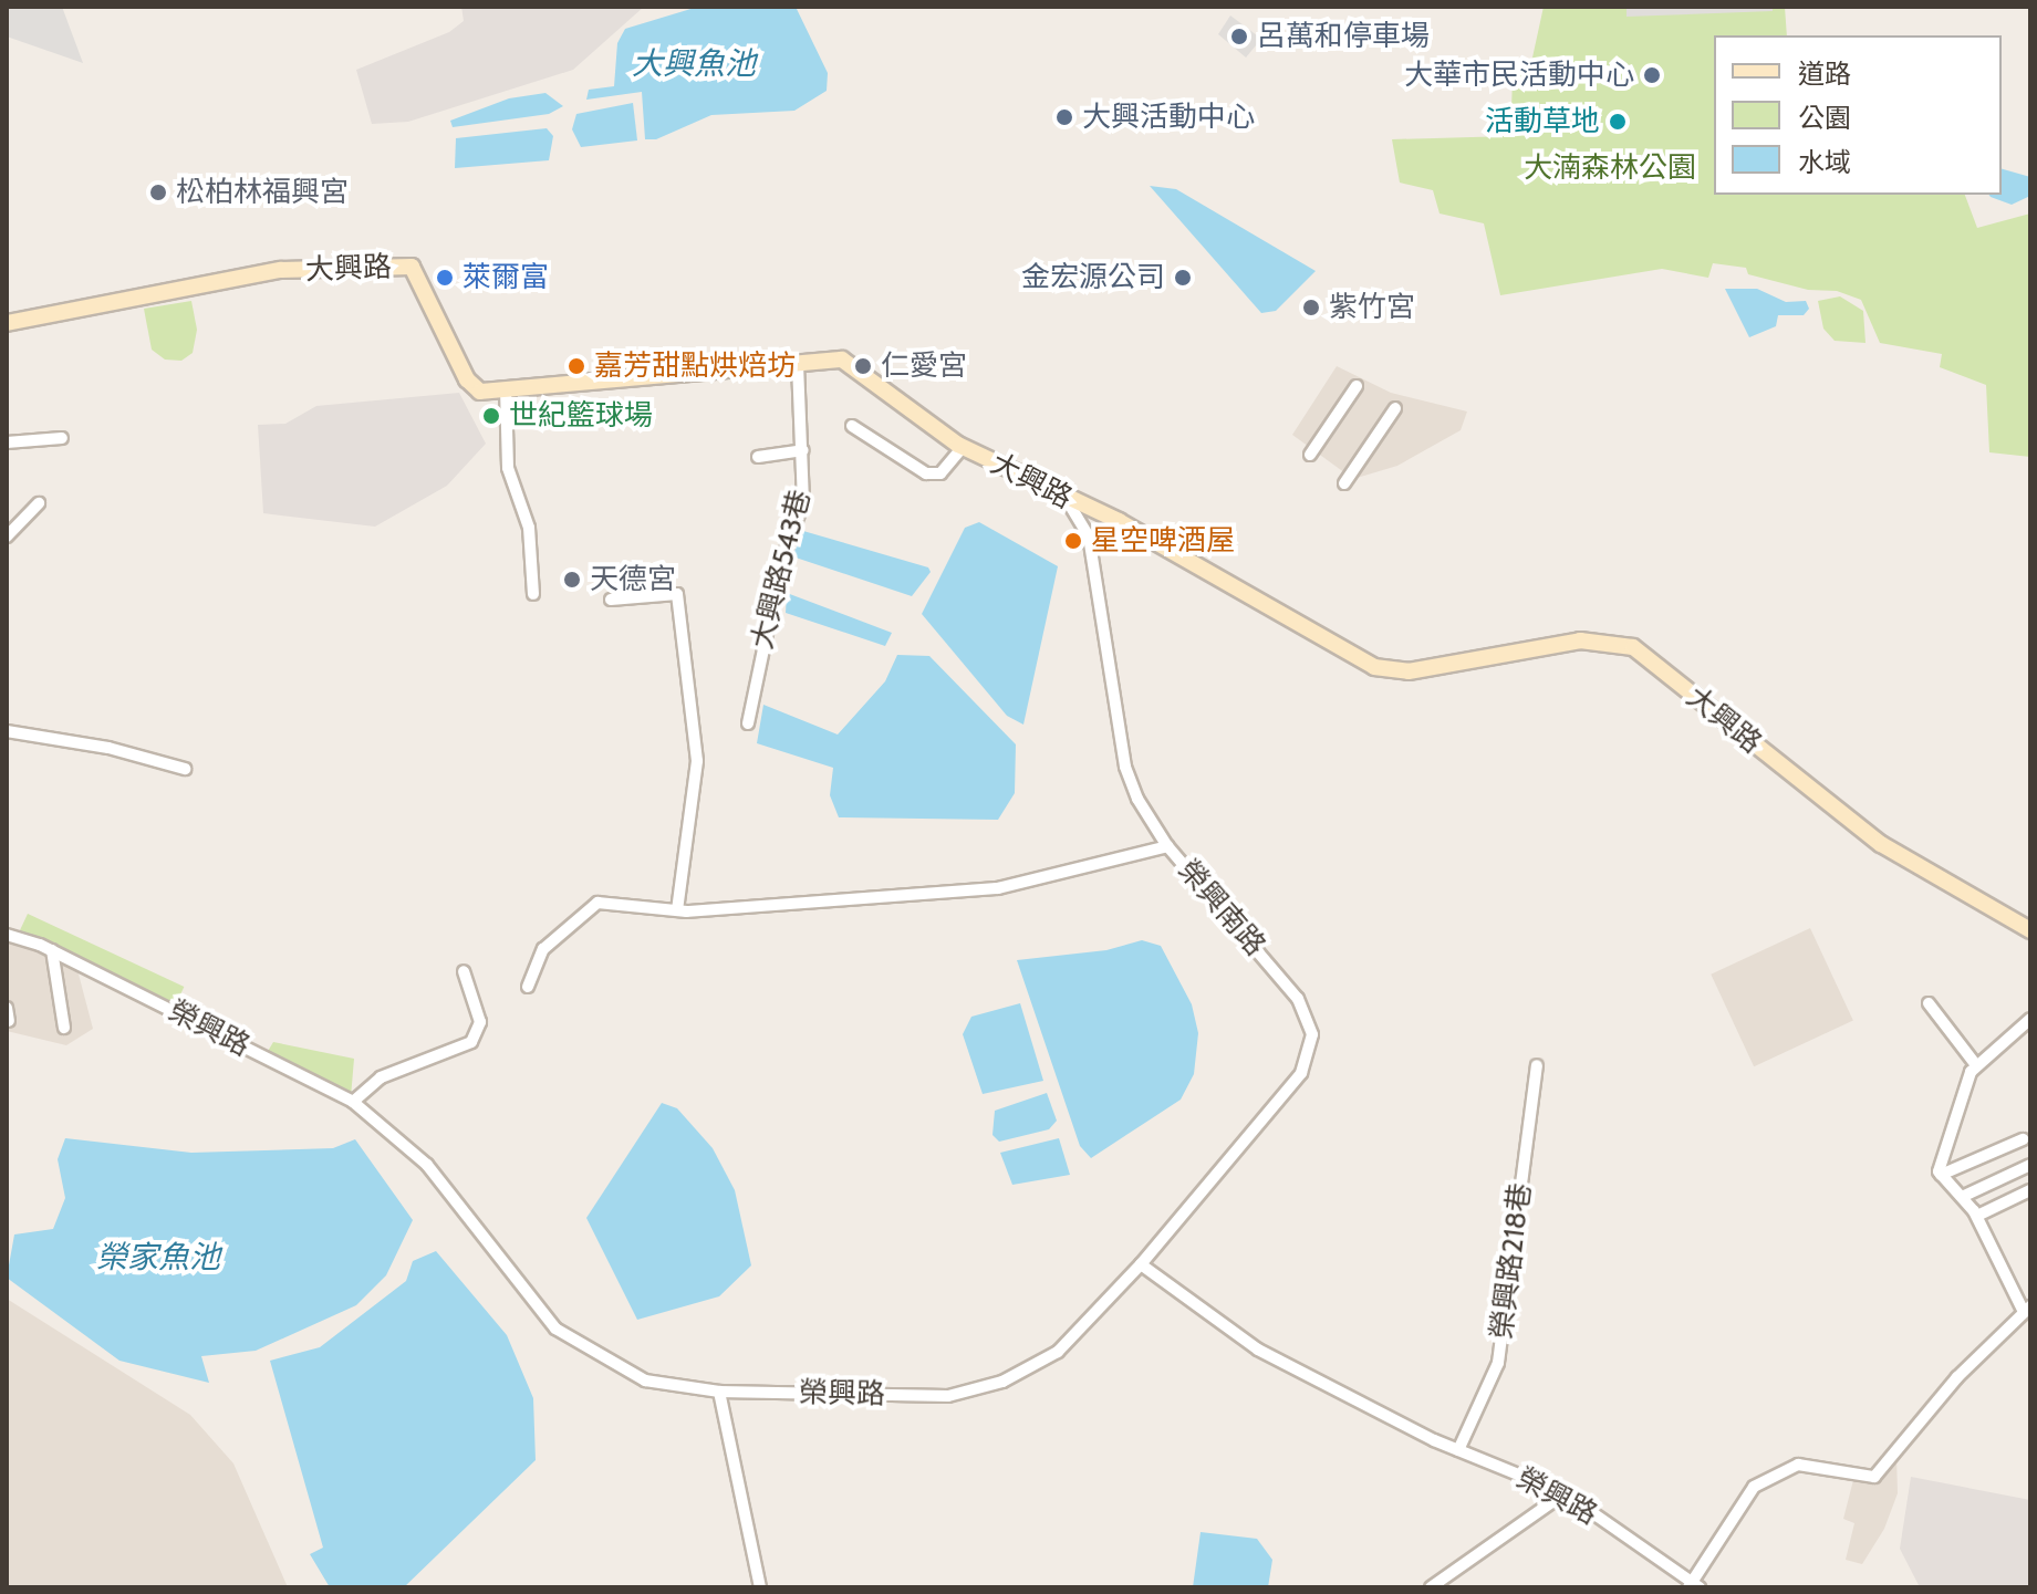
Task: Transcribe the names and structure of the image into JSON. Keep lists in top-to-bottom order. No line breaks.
{"streets":{"street":["大興路","大興路543巷","榮興南路","榮興路","榮興路218巷"]},"crossings":[["大興路","大興路543巷"],["大興路","榮興南路"],["榮興南路","榮興路"],["榮興路","榮興路218巷"]],"water":["大興魚池","榮家魚池"],"parks":["大湳森林公園"],"places":["呂萬和停車場","大華市民活動中心","大興活動中心","活動草地","松柏林福興宮","萊爾富","金宏源公司","紫竹宮","嘉芳甜點烘焙坊","仁愛宮","世紀籃球場","星空啤酒屋","天德宮"],"legend":["道路","公園","水域"]}
